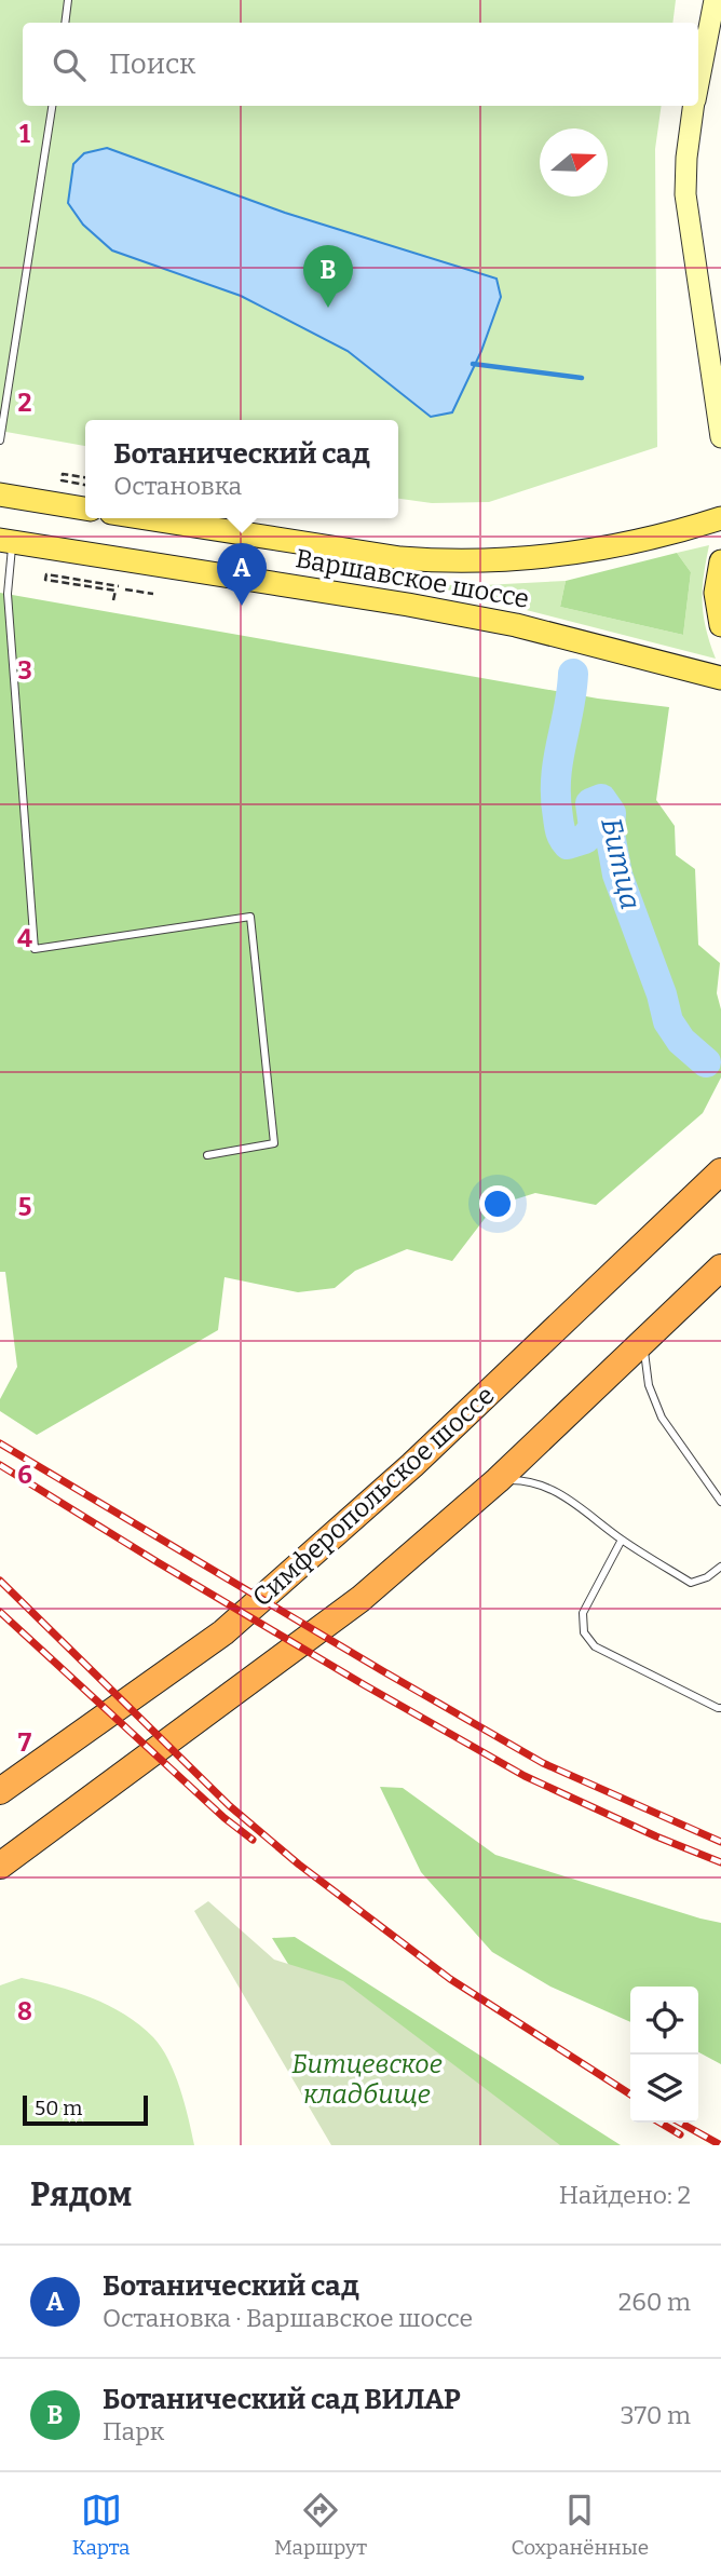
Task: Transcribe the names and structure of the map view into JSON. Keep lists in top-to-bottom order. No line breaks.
{"streets":{"highway":["Симферопольское шоссе"],"main road":["Варшавское шоссе"]},"water":["Битца"],"parks":["Битцевское кладбище"],"scale_bar":"50 m","north":"right","page":{"search":"Поиск","pins":["B","A"],"popup":["Ботанический сад","Остановка"],"scale":"50 m","heading":["Рядом","Найдено: 2"],"list":[{"mark":"A","name":"Ботанический сад","note":"Остановка · Варшавское шоссе","value":"260 m"},{"mark":"B","name":"Ботанический сад ВИЛАР","note":"Парк","value":"370 m"}],"nav":["Карта","Маршрут","Сохранённые"]},"grid":{"rows":["1","2","3","4","5","6","7","8"]}}
